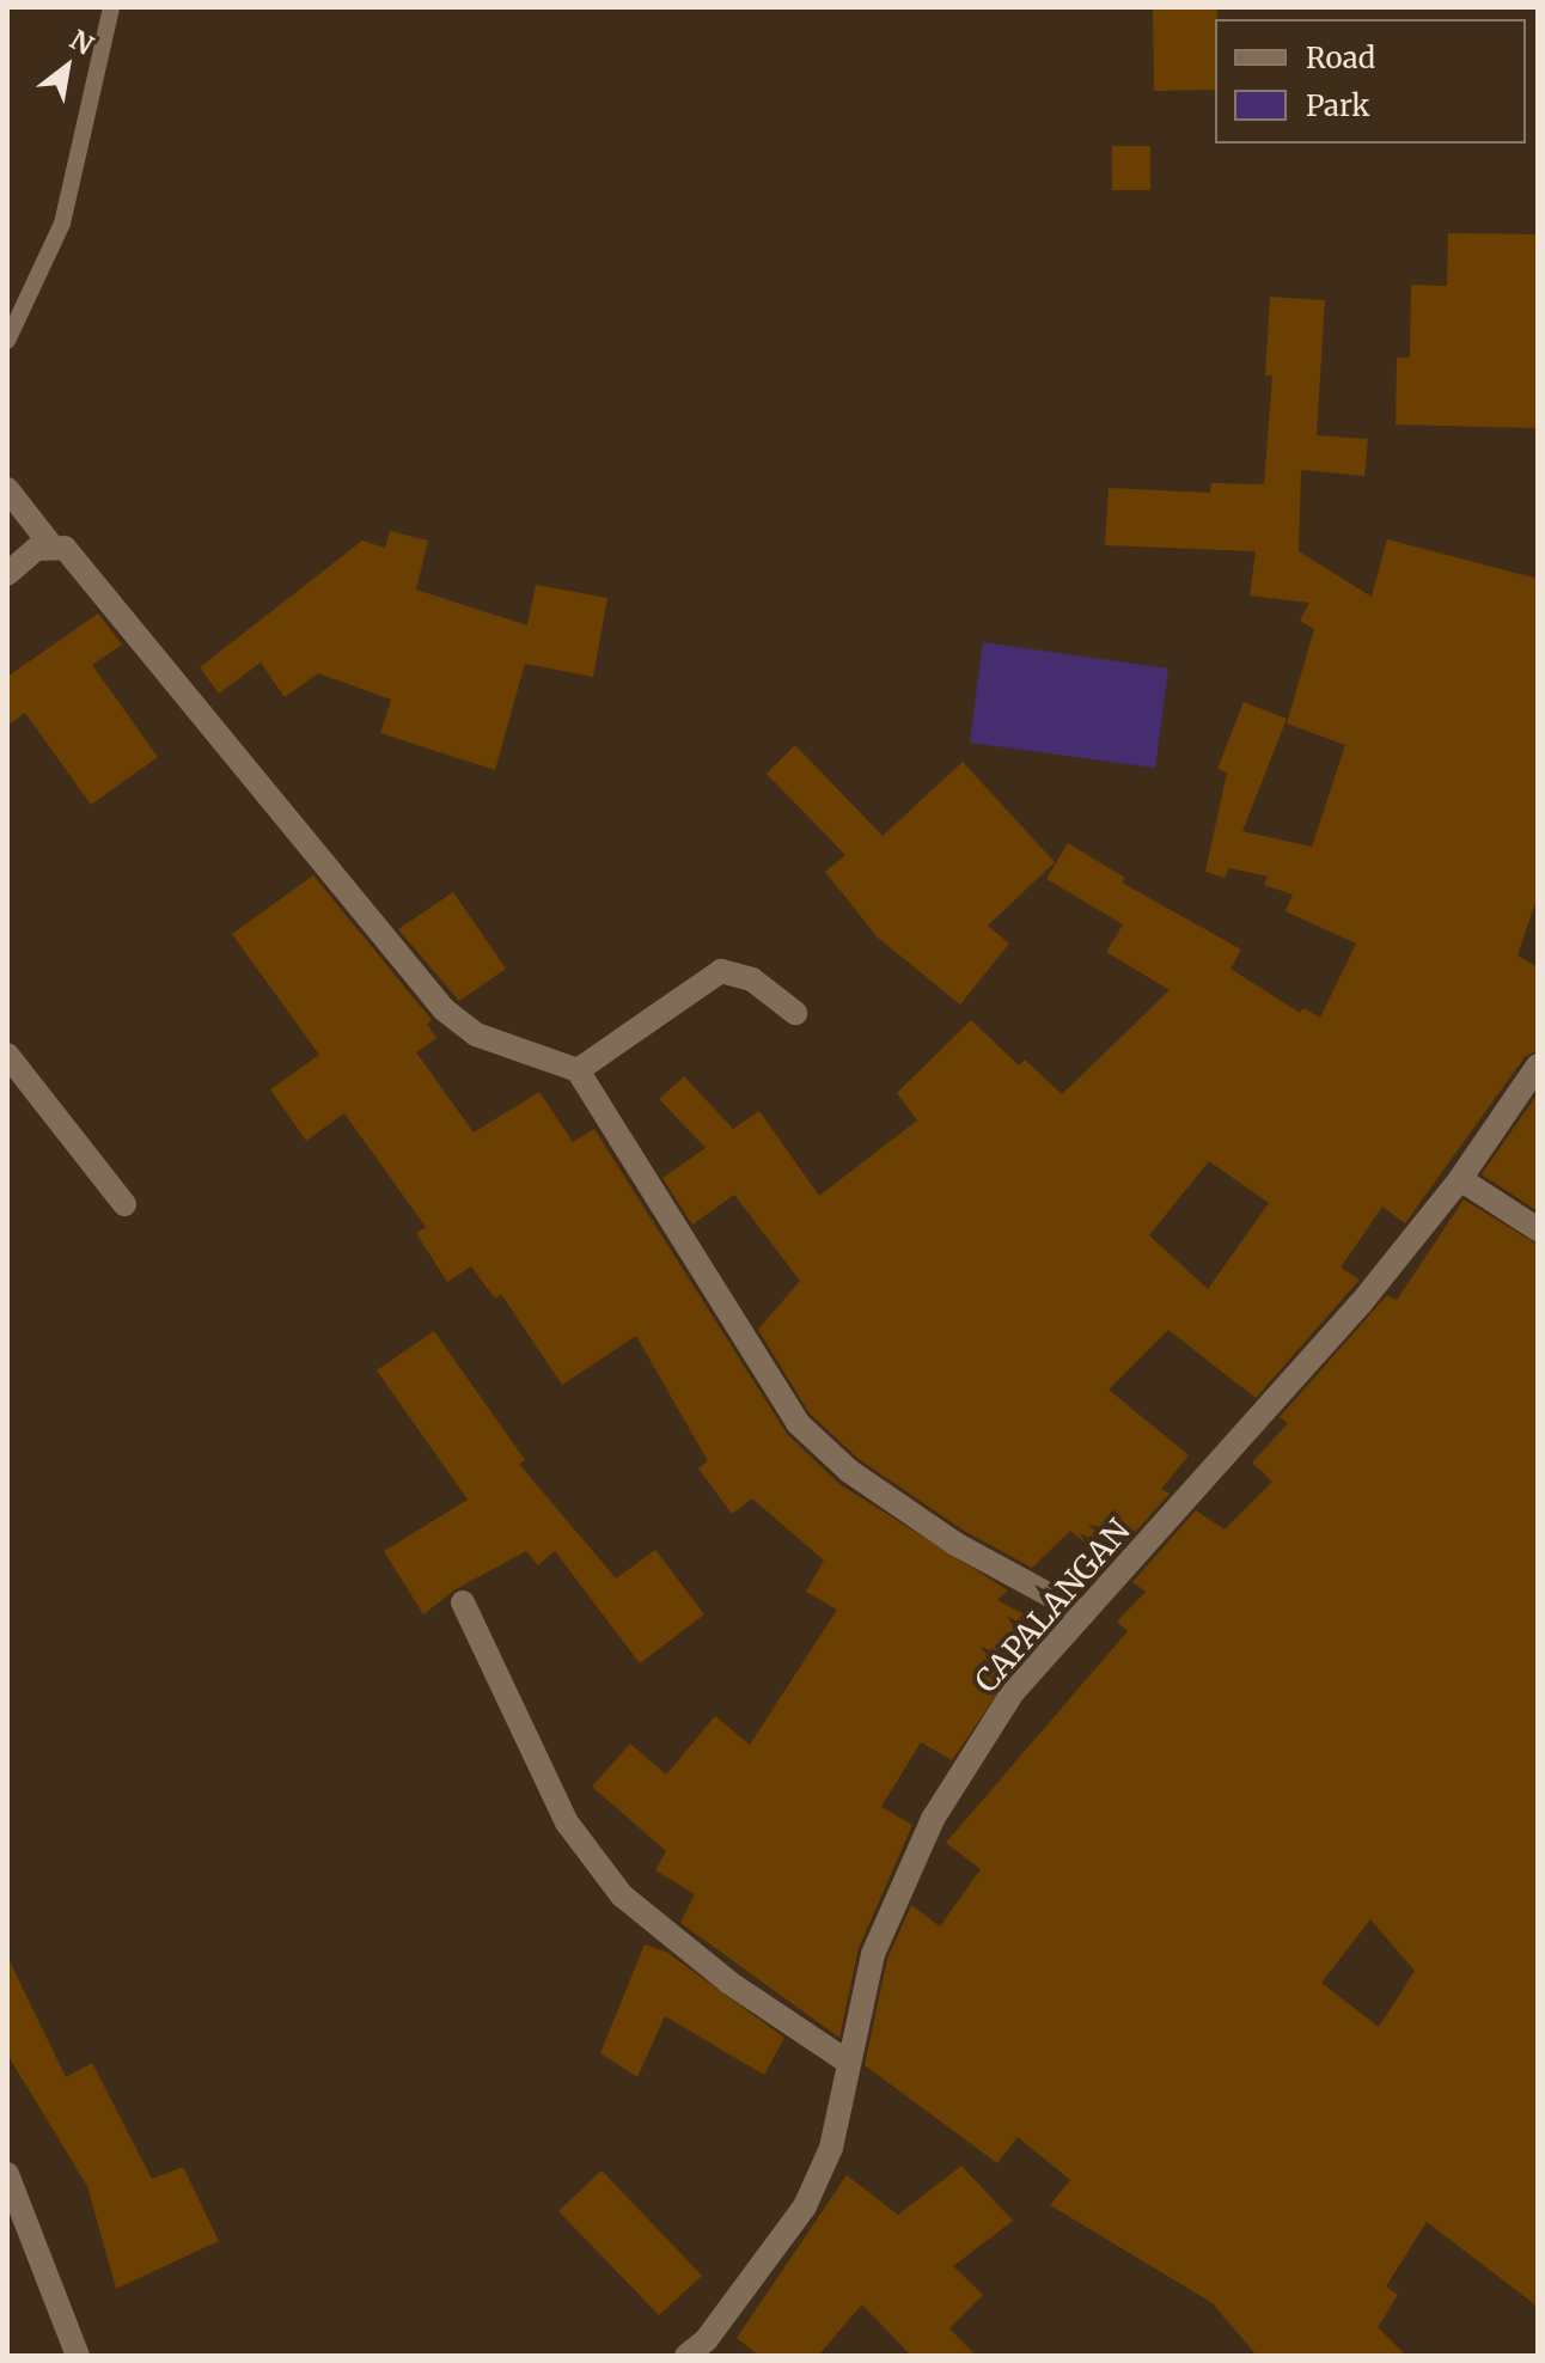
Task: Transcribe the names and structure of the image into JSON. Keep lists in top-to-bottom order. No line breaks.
{"streets":{"street":["CAPALANGAN"]},"legend":["Road","Park"],"north":"top right"}
